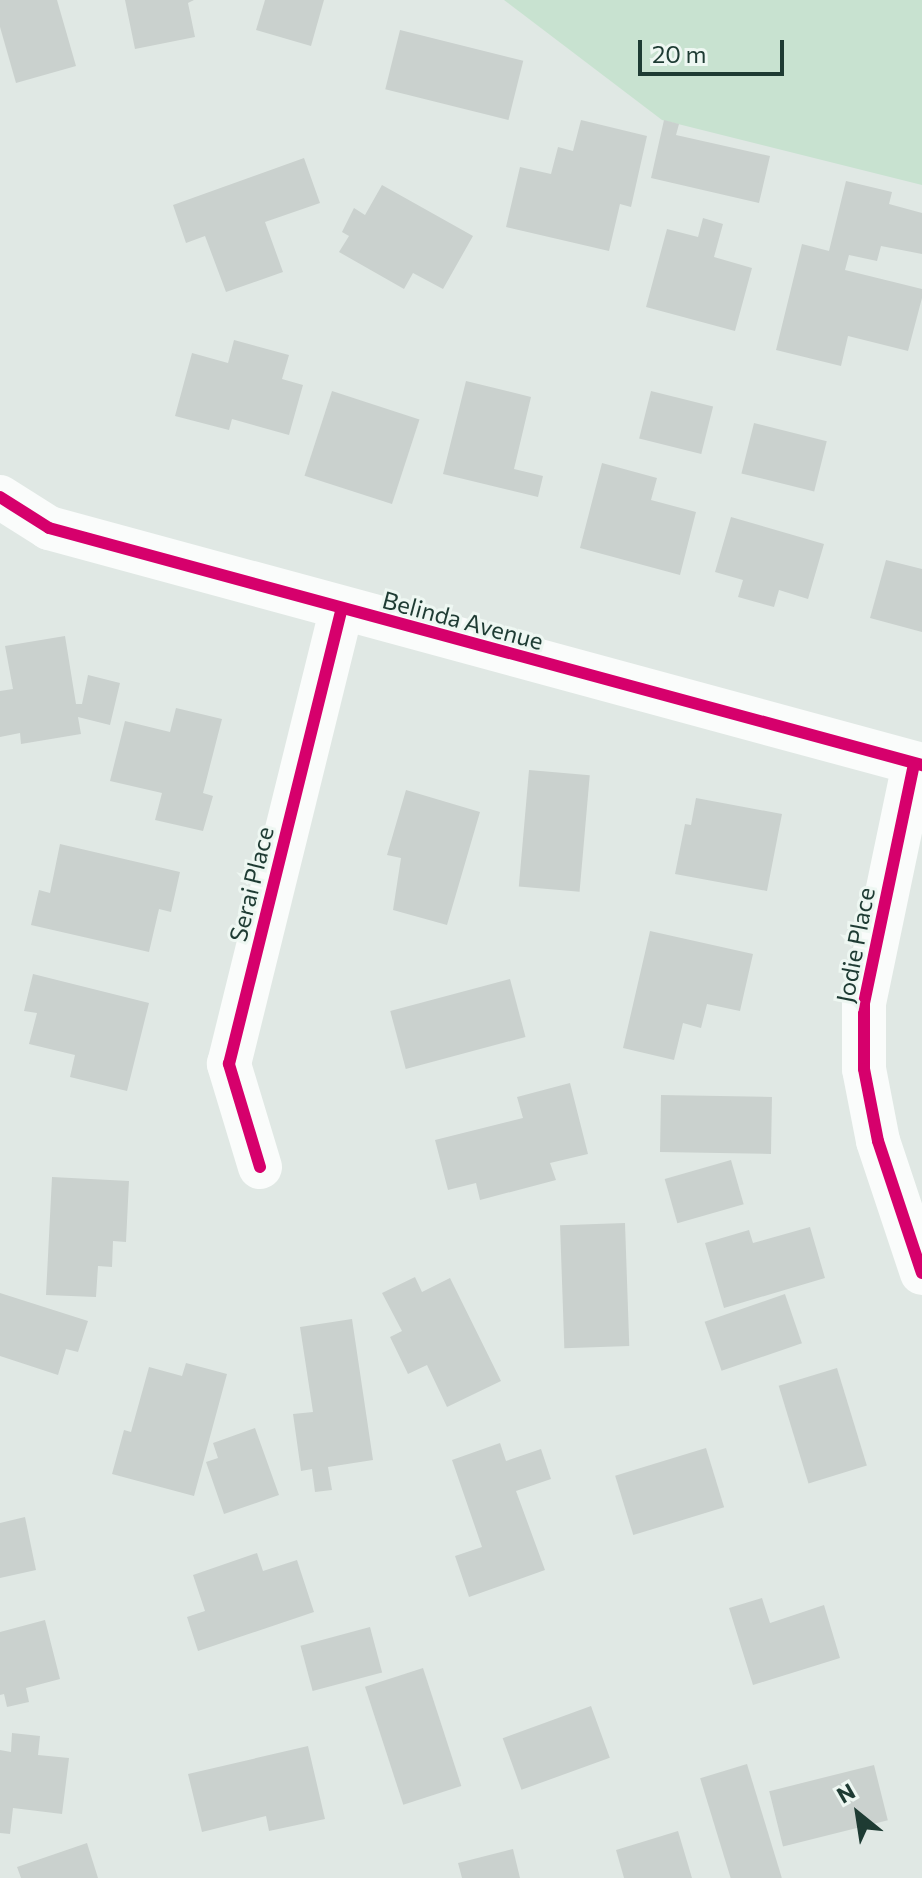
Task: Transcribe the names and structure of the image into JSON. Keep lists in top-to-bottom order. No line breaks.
{"streets":{"street":["Belinda Avenue","Serai Place","Jodie Place"]},"crossings":[["Belinda Avenue","Serai Place"],["Belinda Avenue","Jodie Place"]],"scale_bar":"20 m","north":"top left"}
